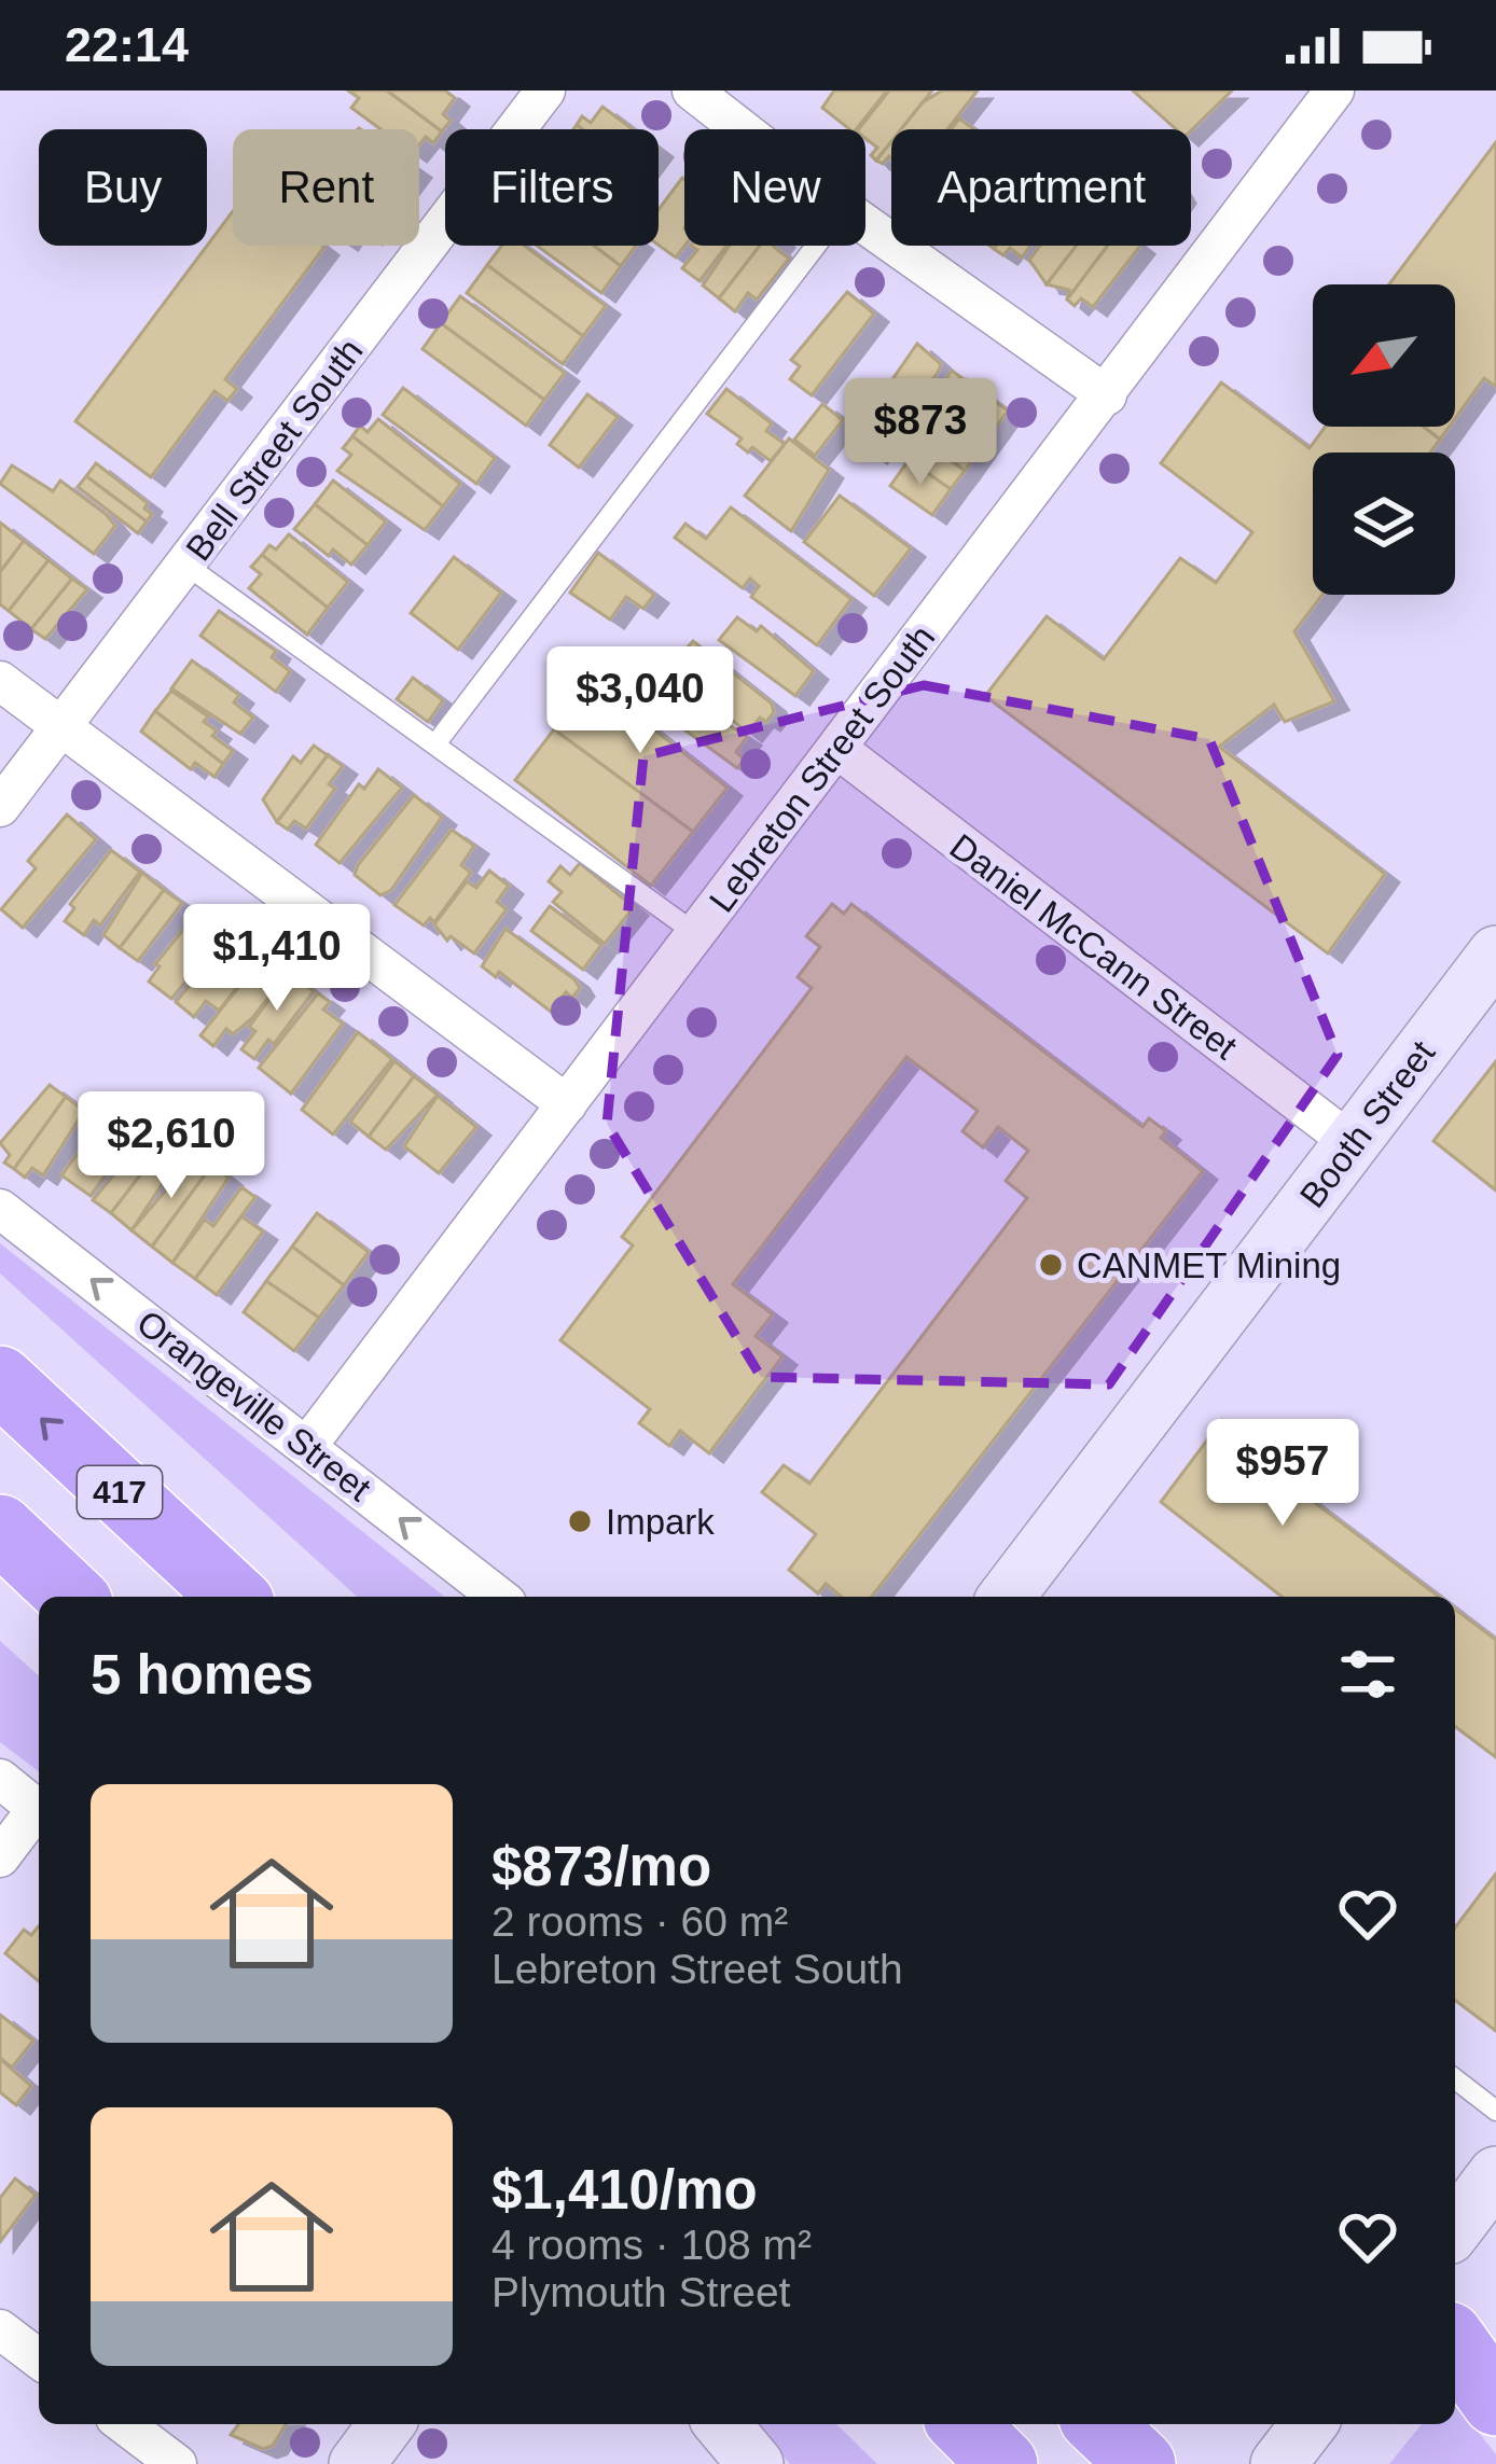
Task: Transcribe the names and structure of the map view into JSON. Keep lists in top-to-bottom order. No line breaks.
{"streets":{"highway":["417"],"main road":["Booth Street"],"street":["Bell Street South","Lebreton Street South","Daniel McCann Street","Orangeville Street"]},"crossings":[["Lebreton Street South","Daniel McCann Street"],["Lebreton Street South","Orangeville Street"],["Daniel McCann Street","Booth Street"]],"one_way":["Orangeville Street"],"places":["CANMET Mining","Impark"],"north":"bottom left","page":{"status":"22:14","chip":["Buy","Rent","Filters","New","Apartment"],"price":["$873","$3,040","$1,410","$2,610","$957"],"heading":"5 homes","list":[{"name":"$873/mo","note":"2 rooms · 60 m² · Lebreton Street South"},{"name":"$1,410/mo","note":"4 rooms · 108 m² · Plymouth Street"}]}}
